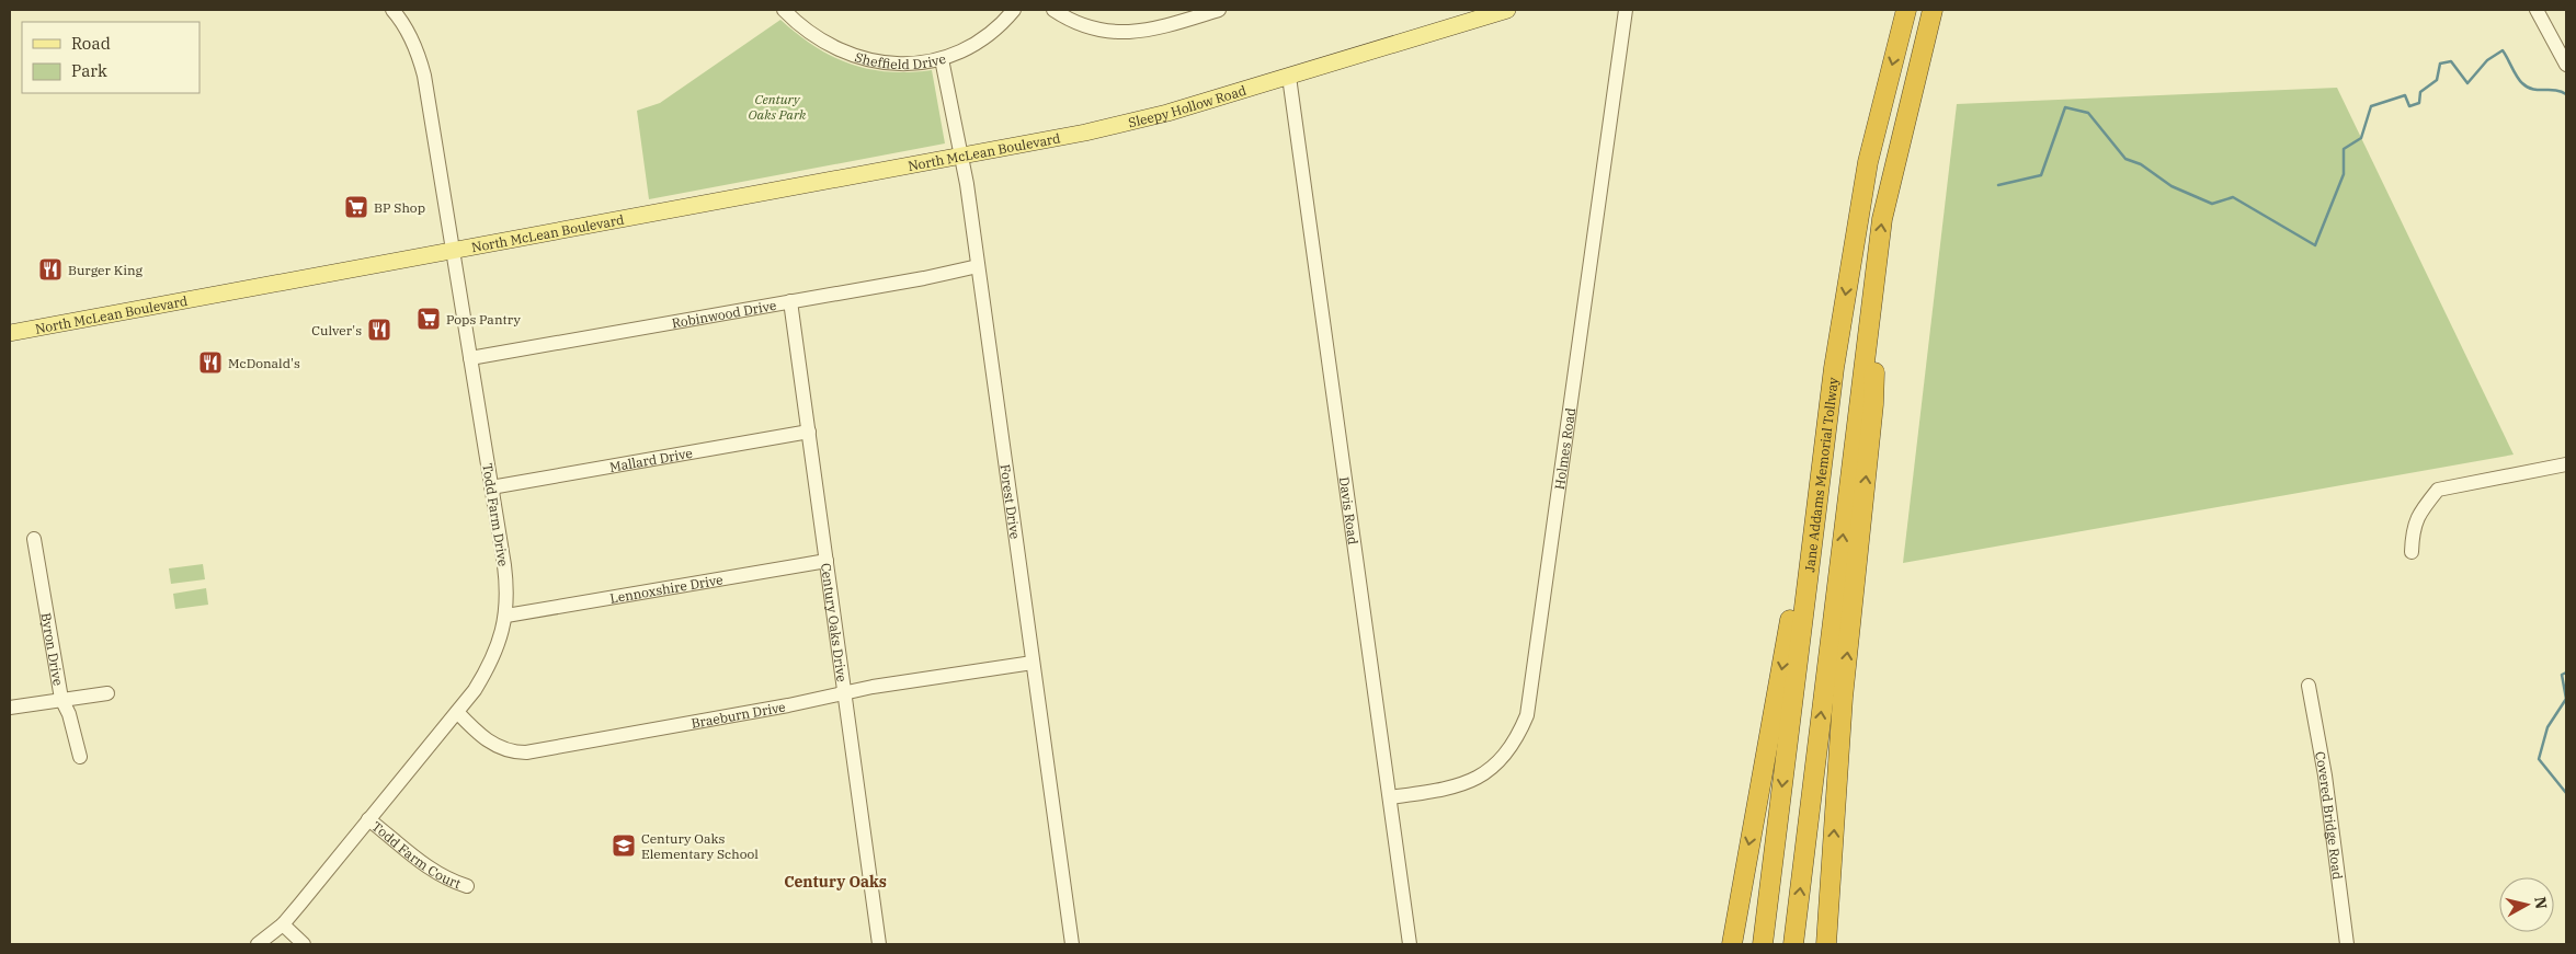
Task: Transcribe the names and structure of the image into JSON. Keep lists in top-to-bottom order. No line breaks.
{"streets":{"highway":["Jane Addams Memorial Tollway"],"main road":["Sleepy Hollow Road","North McLean Boulevard"],"street":["Sheffield Drive","Robinwood Drive","Holmes Road","Mallard Drive","Forest Drive","Davis Road","Todd Farm Drive","Lennoxshire Drive","Century Oaks Drive","Byron Drive","Braeburn Drive","Covered Bridge Road","Todd Farm Court"]},"crossings":[["Sheffield Drive","Forest Drive"],["Sleepy Hollow Road","North McLean Boulevard"],["Sleepy Hollow Road","Davis Road"],["North McLean Boulevard","Forest Drive"],["North McLean Boulevard","Todd Farm Drive"],["Robinwood Drive","Forest Drive"],["Robinwood Drive","Todd Farm Drive"],["Robinwood Drive","Century Oaks Drive"],["Holmes Road","Davis Road"],["Mallard Drive","Todd Farm Drive"],["Mallard Drive","Century Oaks Drive"],["Forest Drive","Braeburn Drive"],["Todd Farm Drive","Lennoxshire Drive"],["Todd Farm Drive","Braeburn Drive"],["Todd Farm Drive","Todd Farm Court"],["Lennoxshire Drive","Century Oaks Drive"],["Century Oaks Drive","Braeburn Drive"]],"districts":["Century Oaks"],"parks":["Century Oaks Park"],"places":{"supermarket":["BP Shop","Pops Pantry"],"restaurant":["Burger King","Culver's","McDonald's"],"school or university":["Century Oaks Elementary School"]},"legend":["Road","Park"],"north":"right"}
